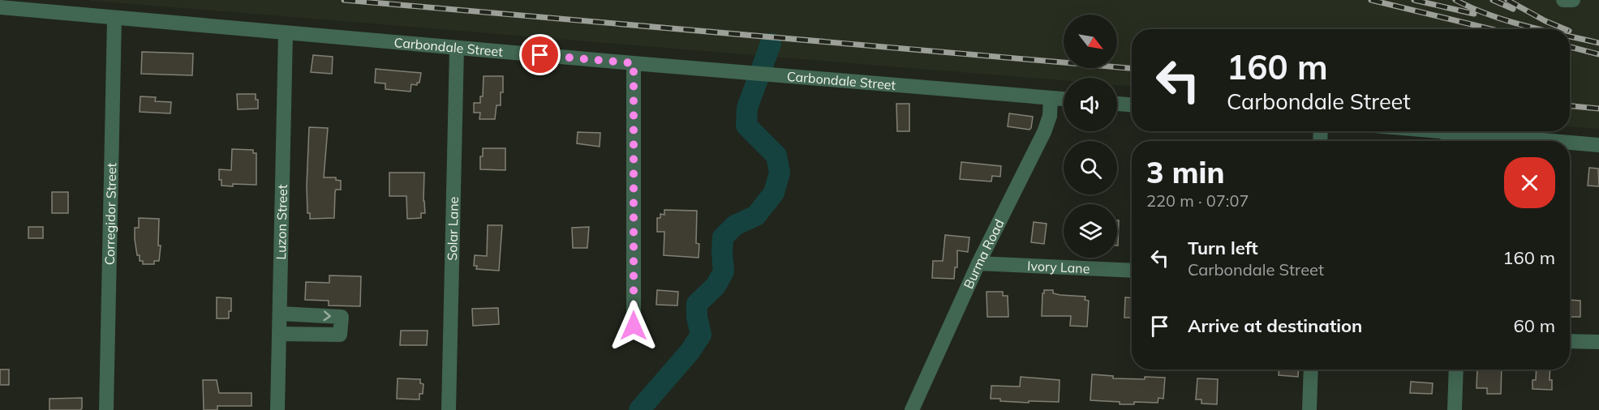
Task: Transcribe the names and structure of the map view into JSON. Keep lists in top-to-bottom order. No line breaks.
{"streets":{"street":["Carbondale Street","Corregidor Street","Luzon Street","Solar Lane","Burma Road","Ivory Lane"]},"crossings":[["Carbondale Street","Corregidor Street"],["Carbondale Street","Luzon Street"],["Carbondale Street","Solar Lane"],["Carbondale Street","Burma Road"],["Burma Road","Ivory Lane"]],"north":"bottom right","page":{"turn":["160 m","Carbondale Street"],"heading":["3 min","220 m · 07:07"],"list":[{"name":"Turn left","note":"Carbondale Street","value":"160 m"},{"name":"Arrive at destination","value":"60 m"}]}}
